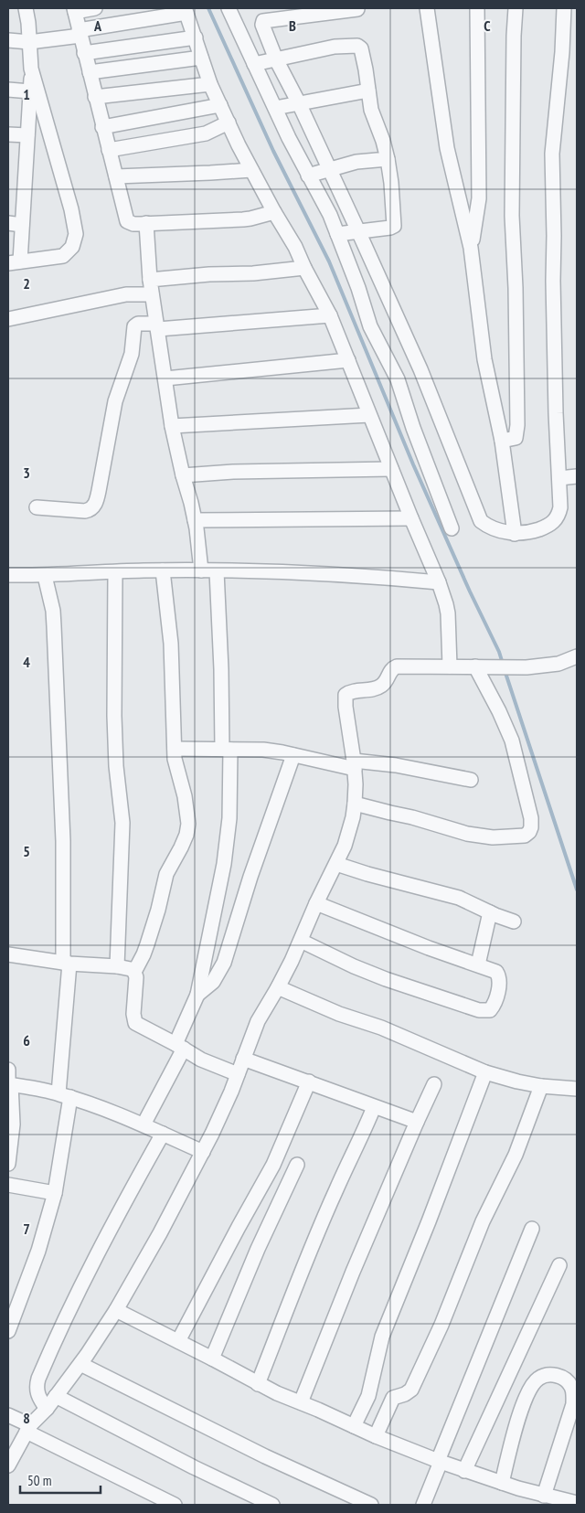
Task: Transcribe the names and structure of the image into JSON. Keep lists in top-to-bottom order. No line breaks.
{"scale_bar":"50 m","grid":{"columns":["A","B","C"],"rows":["1","2","3","4","5","6","7","8"]}}
